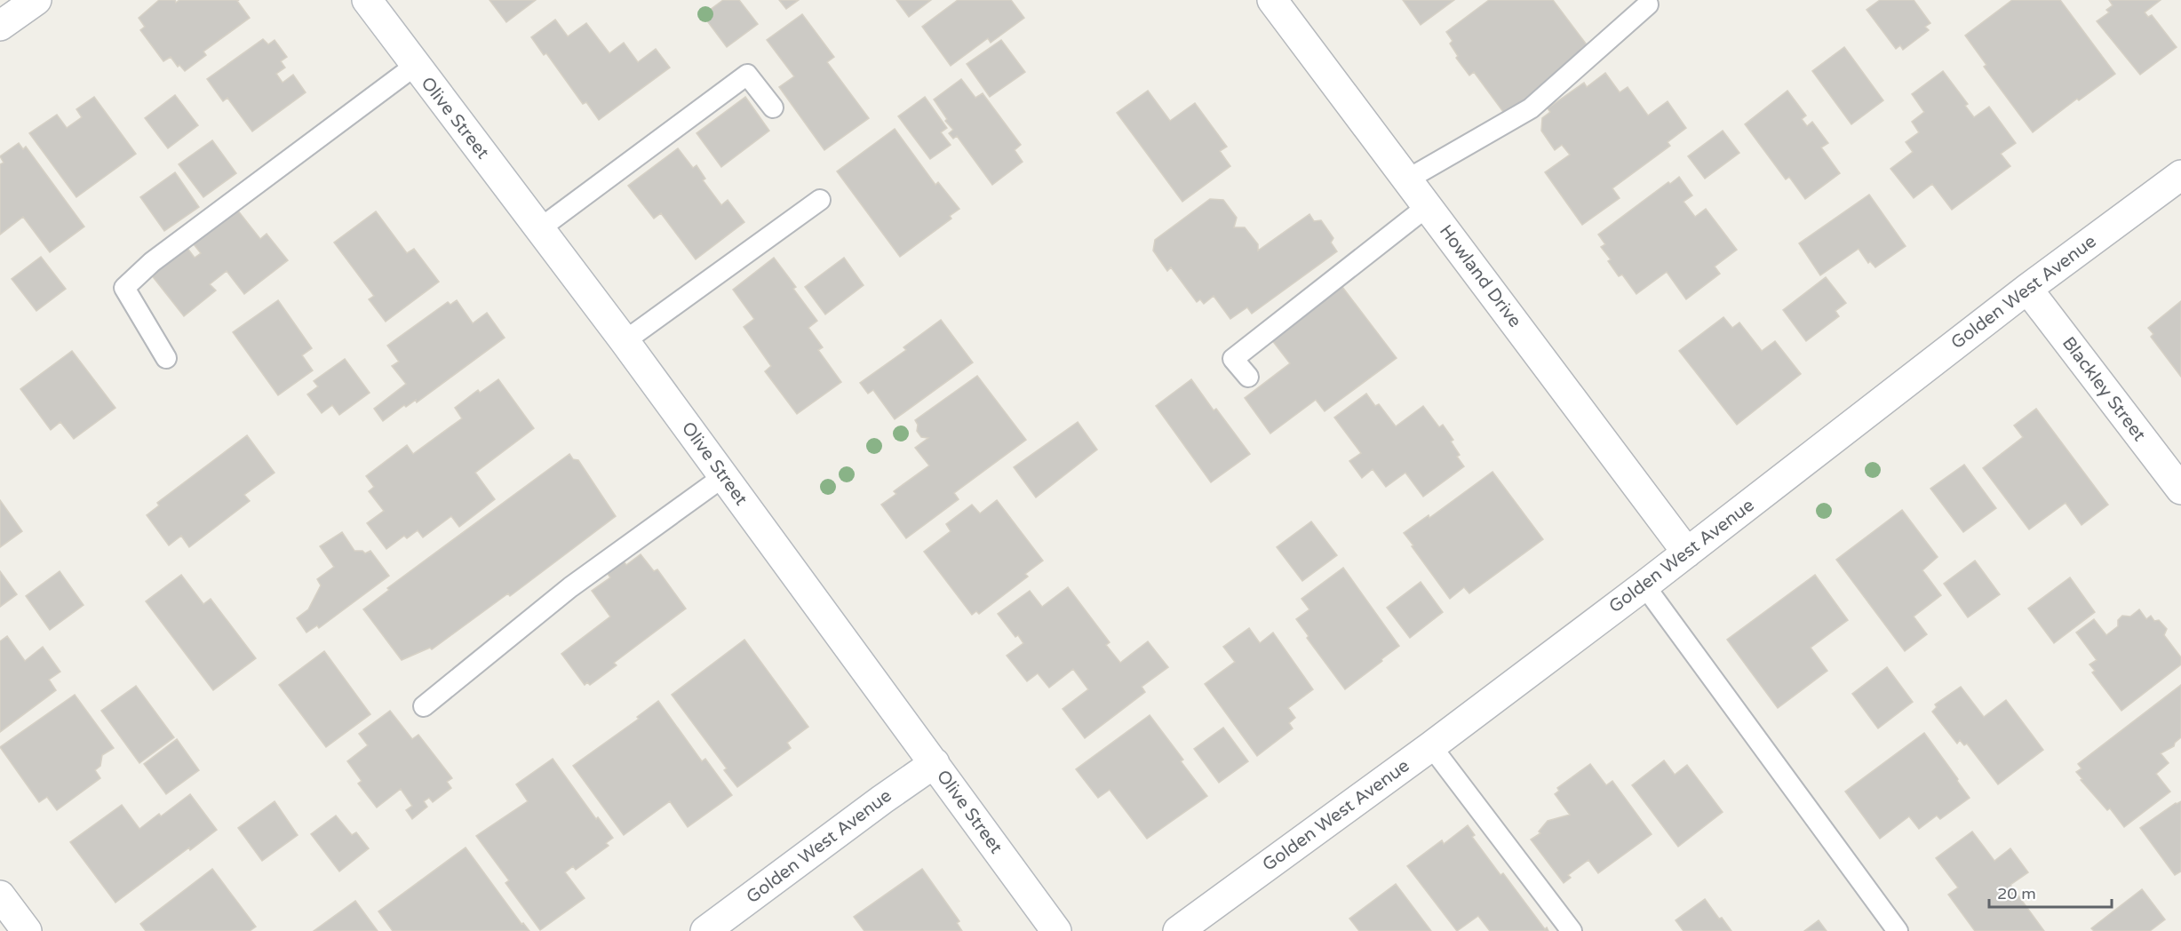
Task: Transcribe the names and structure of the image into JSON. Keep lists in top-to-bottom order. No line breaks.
{"streets":{"street":["Olive Street","Howland Drive","Golden West Avenue","Blackley Street"]},"crossings":[["Olive Street","Golden West Avenue"],["Howland Drive","Golden West Avenue"],["Golden West Avenue","Blackley Street"]],"scale_bar":"20 m"}
